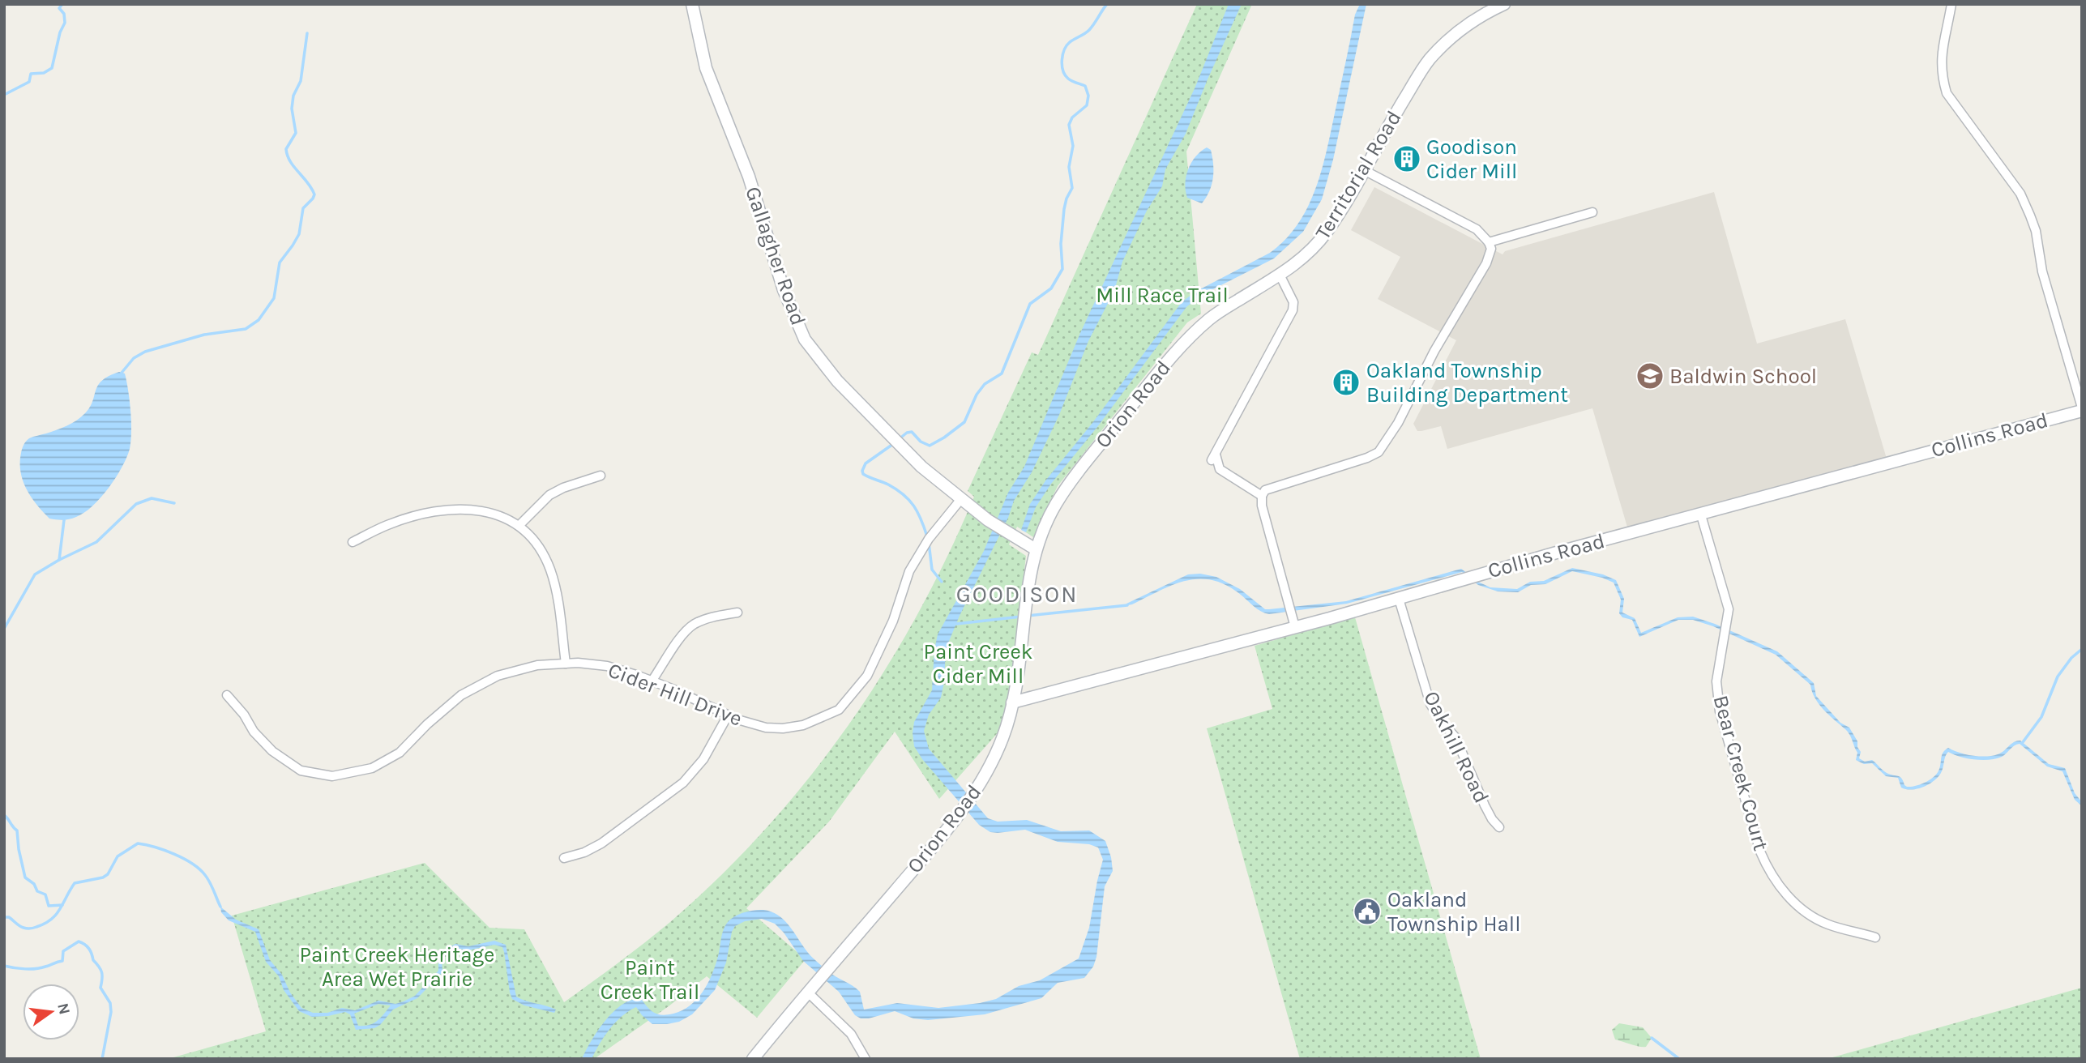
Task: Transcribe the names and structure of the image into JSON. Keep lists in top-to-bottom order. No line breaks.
{"streets":{"street":["Territorial Road","Gallagher Road","Orion Road","Collins Road","Cider Hill Drive","Oakhill Road","Bear Creek Court"]},"crossings":[["Territorial Road","Orion Road"],["Gallagher Road","Orion Road"],["Gallagher Road","Cider Hill Drive"],["Orion Road","Collins Road"],["Collins Road","Oakhill Road"],["Collins Road","Bear Creek Court"]],"districts":["GOODISON"],"parks":["Mill Race Trail","Paint Creek Cider Mill","Paint Creek Heritage Area Wet Prairie","Paint Creek Trail"],"places":{"building":["Goodison Cider Mill","Oakland Township Building Department"],"school or university":["Baldwin School"],"public building":["Oakland Township Hall"]},"north":"right"}
